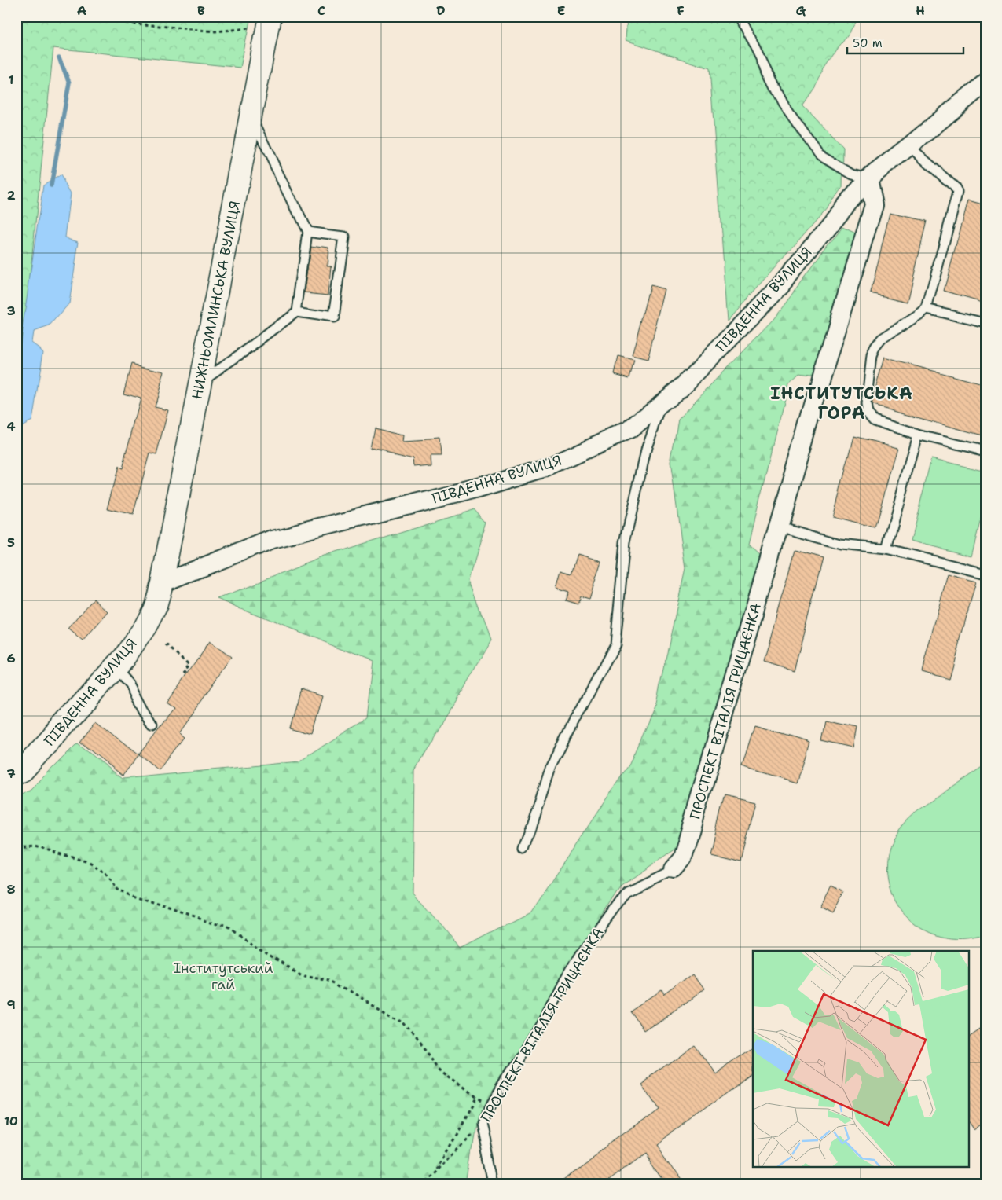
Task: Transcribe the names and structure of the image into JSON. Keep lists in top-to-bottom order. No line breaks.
{"streets":{"main road":["ПІВДЕННА ВУЛИЦЯ","НИЖНЬОМЛИНСЬКА ВУЛИЦЯ"],"street":["ПРОСПЕКТ ВІТАЛІЯ ГРИЦАЄНКА"]},"crossings":[["ПІВДЕННА ВУЛИЦЯ","НИЖНЬОМЛИНСЬКА ВУЛИЦЯ"],["ПІВДЕННА ВУЛИЦЯ","ПРОСПЕКТ ВІТАЛІЯ ГРИЦАЄНКА"]],"districts":["ІНСТИТУТСЬКА ГОРА"],"parks":["Інститутський гай"],"scale_bar":"50 m","grid":{"columns":["A","B","C","D","E","F","G","H"],"rows":["1","2","3","4","5","6","7","8","9","10"]}}
